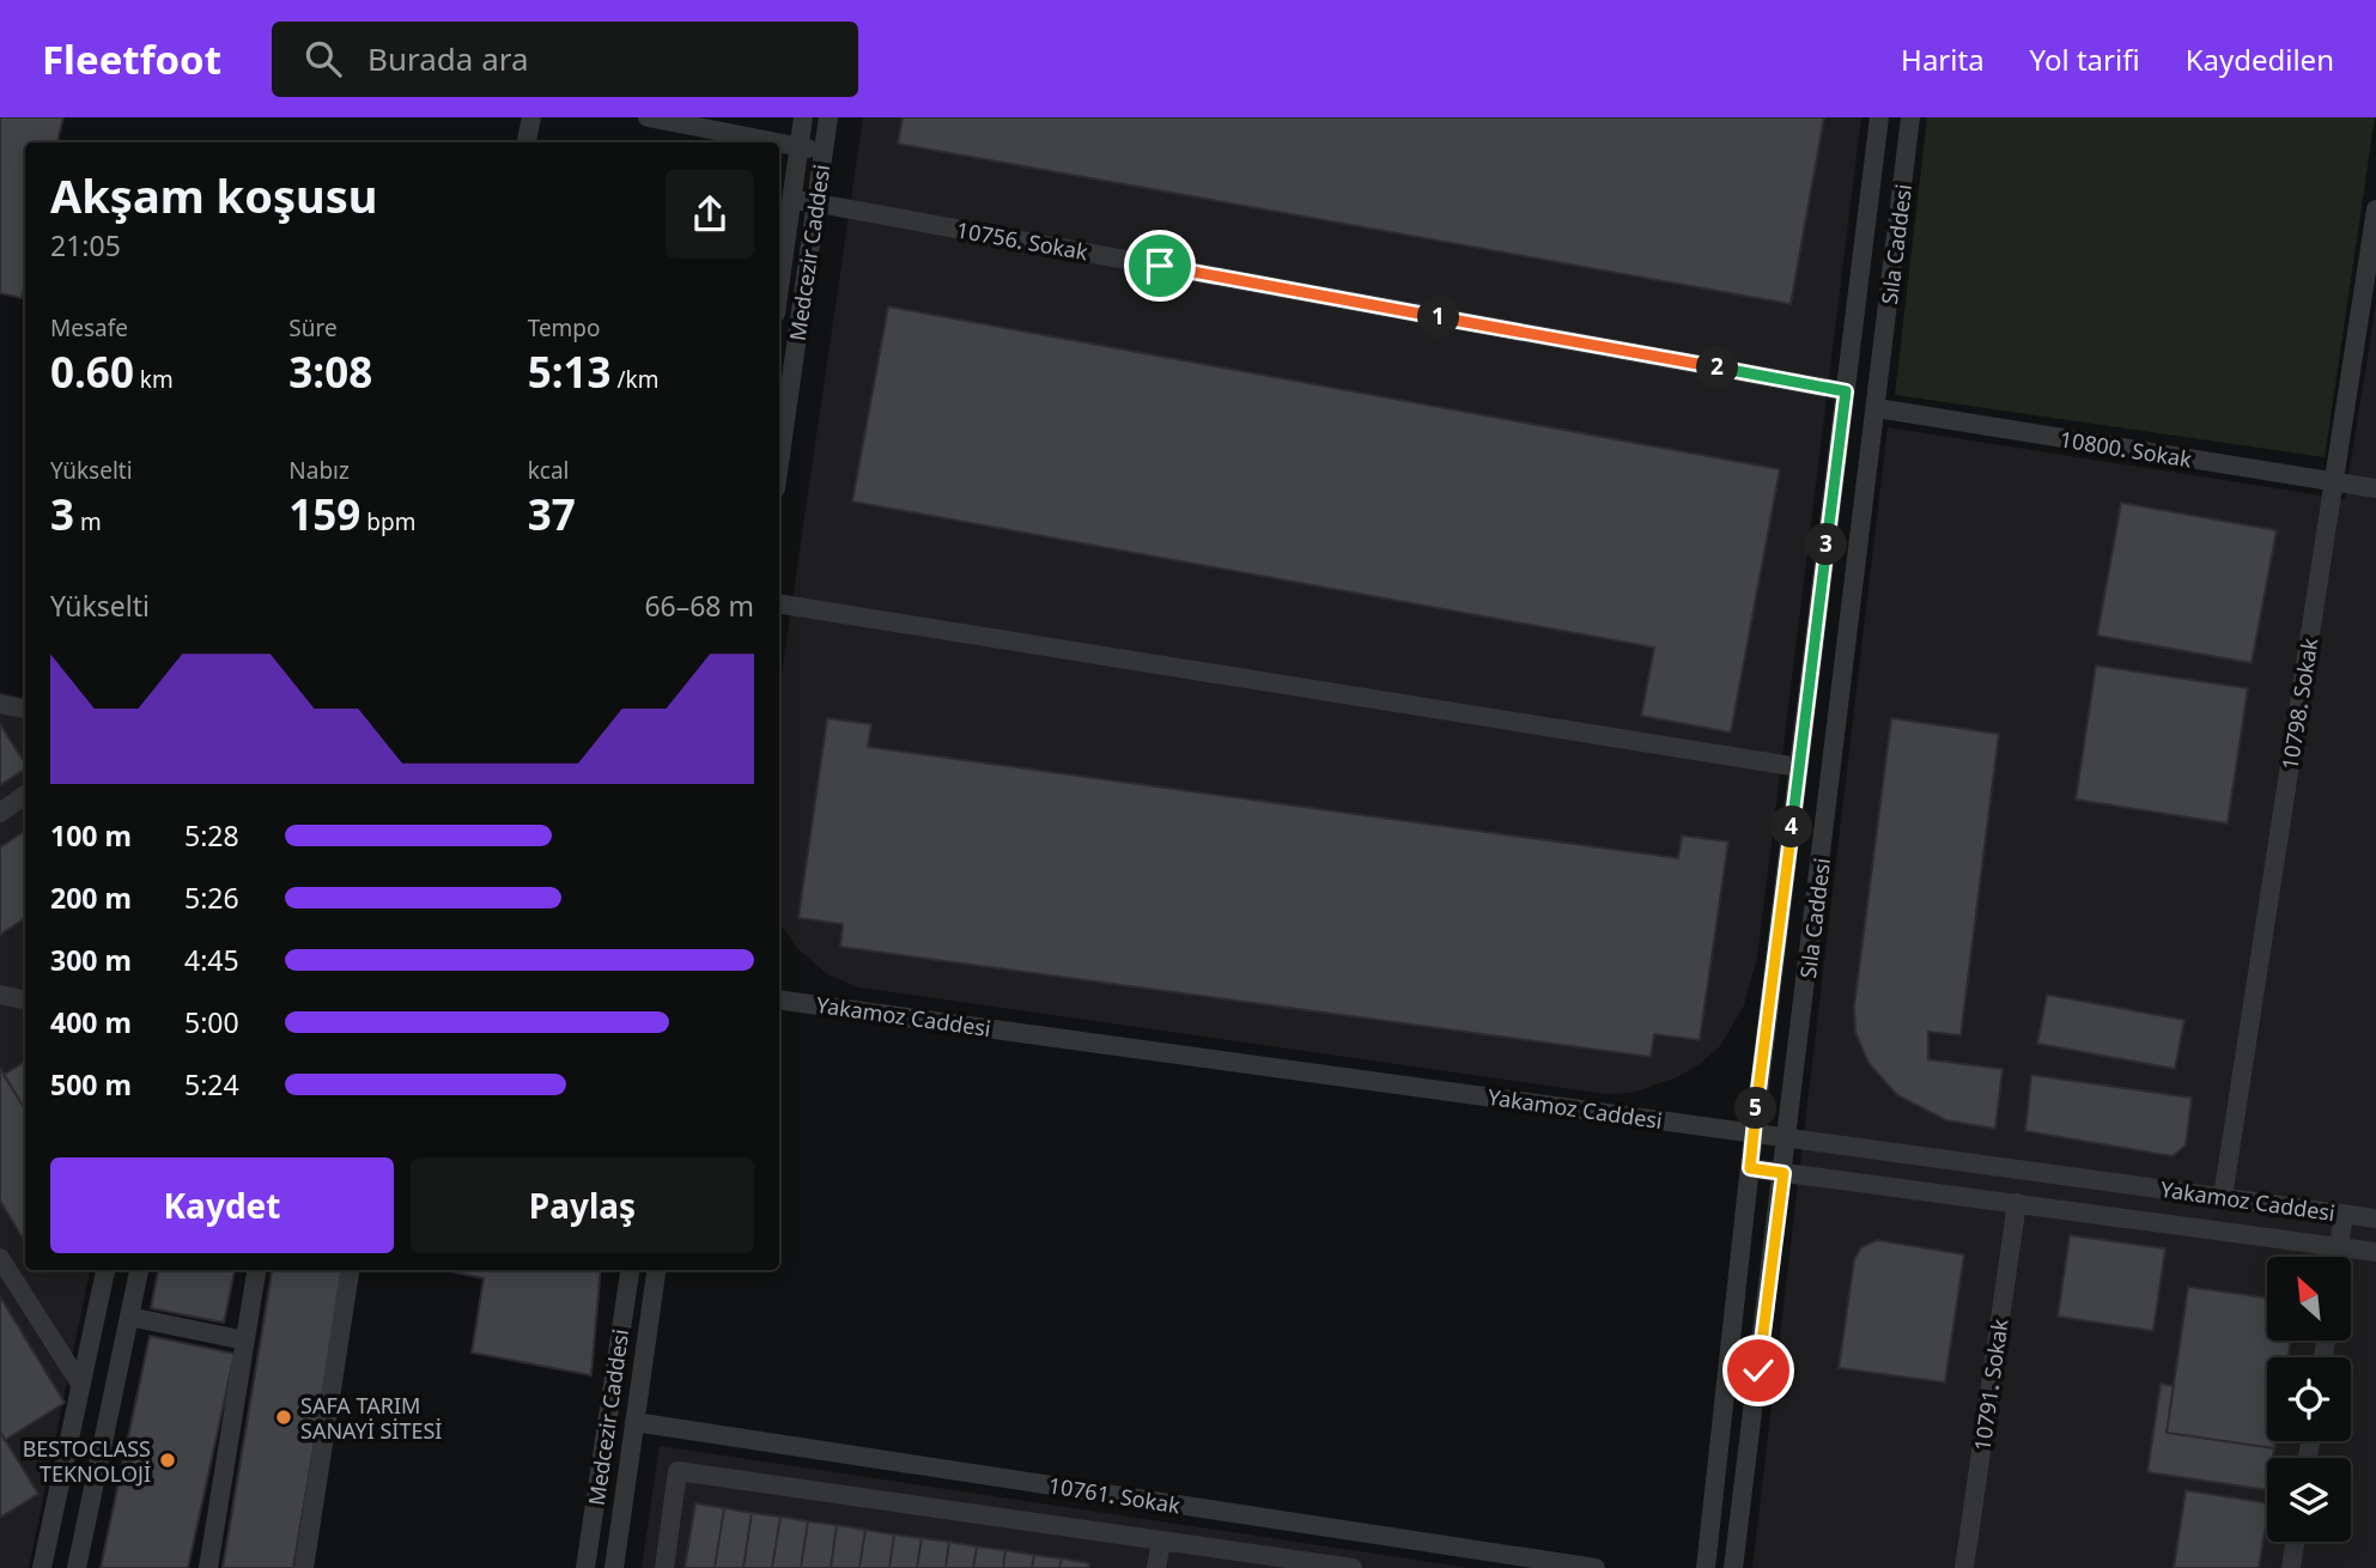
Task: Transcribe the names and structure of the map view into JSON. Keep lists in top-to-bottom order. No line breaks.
{"streets":{"street":["10756. Sokak","Sıla Caddesi","Medcezir Caddesi","10800. Sokak","10798. Sokak","Yakamoz Caddesi","10791. Sokak","10761. Sokak"]},"crossings":[["10756. Sokak","Medcezir Caddesi"],["Sıla Caddesi","10800. Sokak"],["Sıla Caddesi","Yakamoz Caddesi"],["Medcezir Caddesi","10761. Sokak"],["10800. Sokak","10798. Sokak"],["10798. Sokak","Yakamoz Caddesi"],["Yakamoz Caddesi","10791. Sokak"]],"places":["SAFA TARIM SANAYİ SİTESİ","BESTOCLASS TEKNOLOJİ"],"north":"top left","page":{"header":"Fleetfoot","search":"Burada ara","nav":["Harita","Yol tarifi","Kaydedilen"],"heading":["Akşam koşusu","21:05"],"stats":[["Mesafe","0.60 km"],["Süre","3:08"],["Tempo","5:13 /km"],["Yükselti","3 m"],["Nabız","159 bpm"],["kcal","37"]],"pins":["1","2","3","4","5"],"chart":["Yükselti","66–68 m"],"list":[{"name":"100 m","note":"5:28"},{"name":"200 m","note":"5:26"},{"name":"300 m","note":"4:45"},{"name":"400 m","note":"5:00"},{"name":"500 m","note":"5:24"}],"buttons":["Kaydet","Paylaş"]}}
